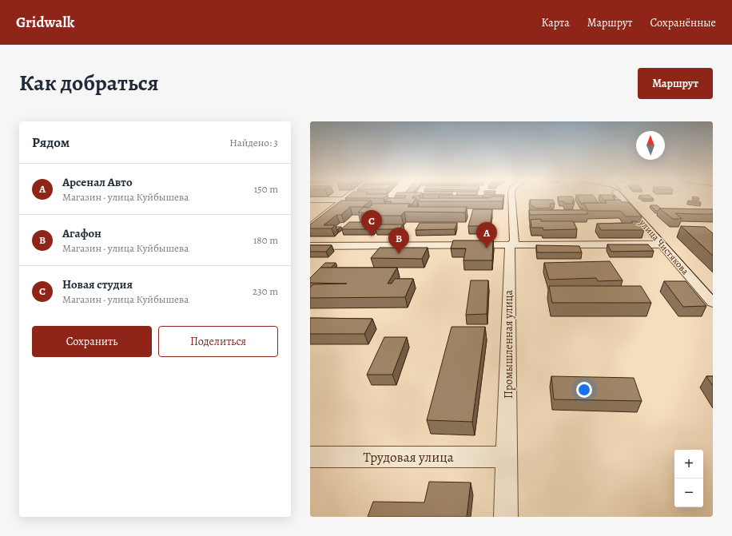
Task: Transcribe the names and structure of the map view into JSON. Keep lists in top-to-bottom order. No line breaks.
{"streets":{"street":["улица Чистякова","Промышленная улица","Трудовая улица"]},"crossings":[["Промышленная улица","Трудовая улица"]],"north":"top","page":{"header":"Gridwalk","nav":["Карта","Маршрут","Сохранённые"],"title":"Как добраться","buttons":["Маршрут",["Сохранить","Поделиться"]],"heading":["Рядом","Найдено: 3"],"list":[{"mark":"A","name":"Арсенал Авто","note":"Магазин · улица Куйбышева","value":"150 m"},{"mark":"B","name":"Агафон","note":"Магазин · улица Куйбышева","value":"180 m"},{"mark":"C","name":"Новая студия","note":"Магазин · улица Куйбышева","value":"230 m"}],"pins":["C","A","B"],"map_buttons":["+","−"]}}
